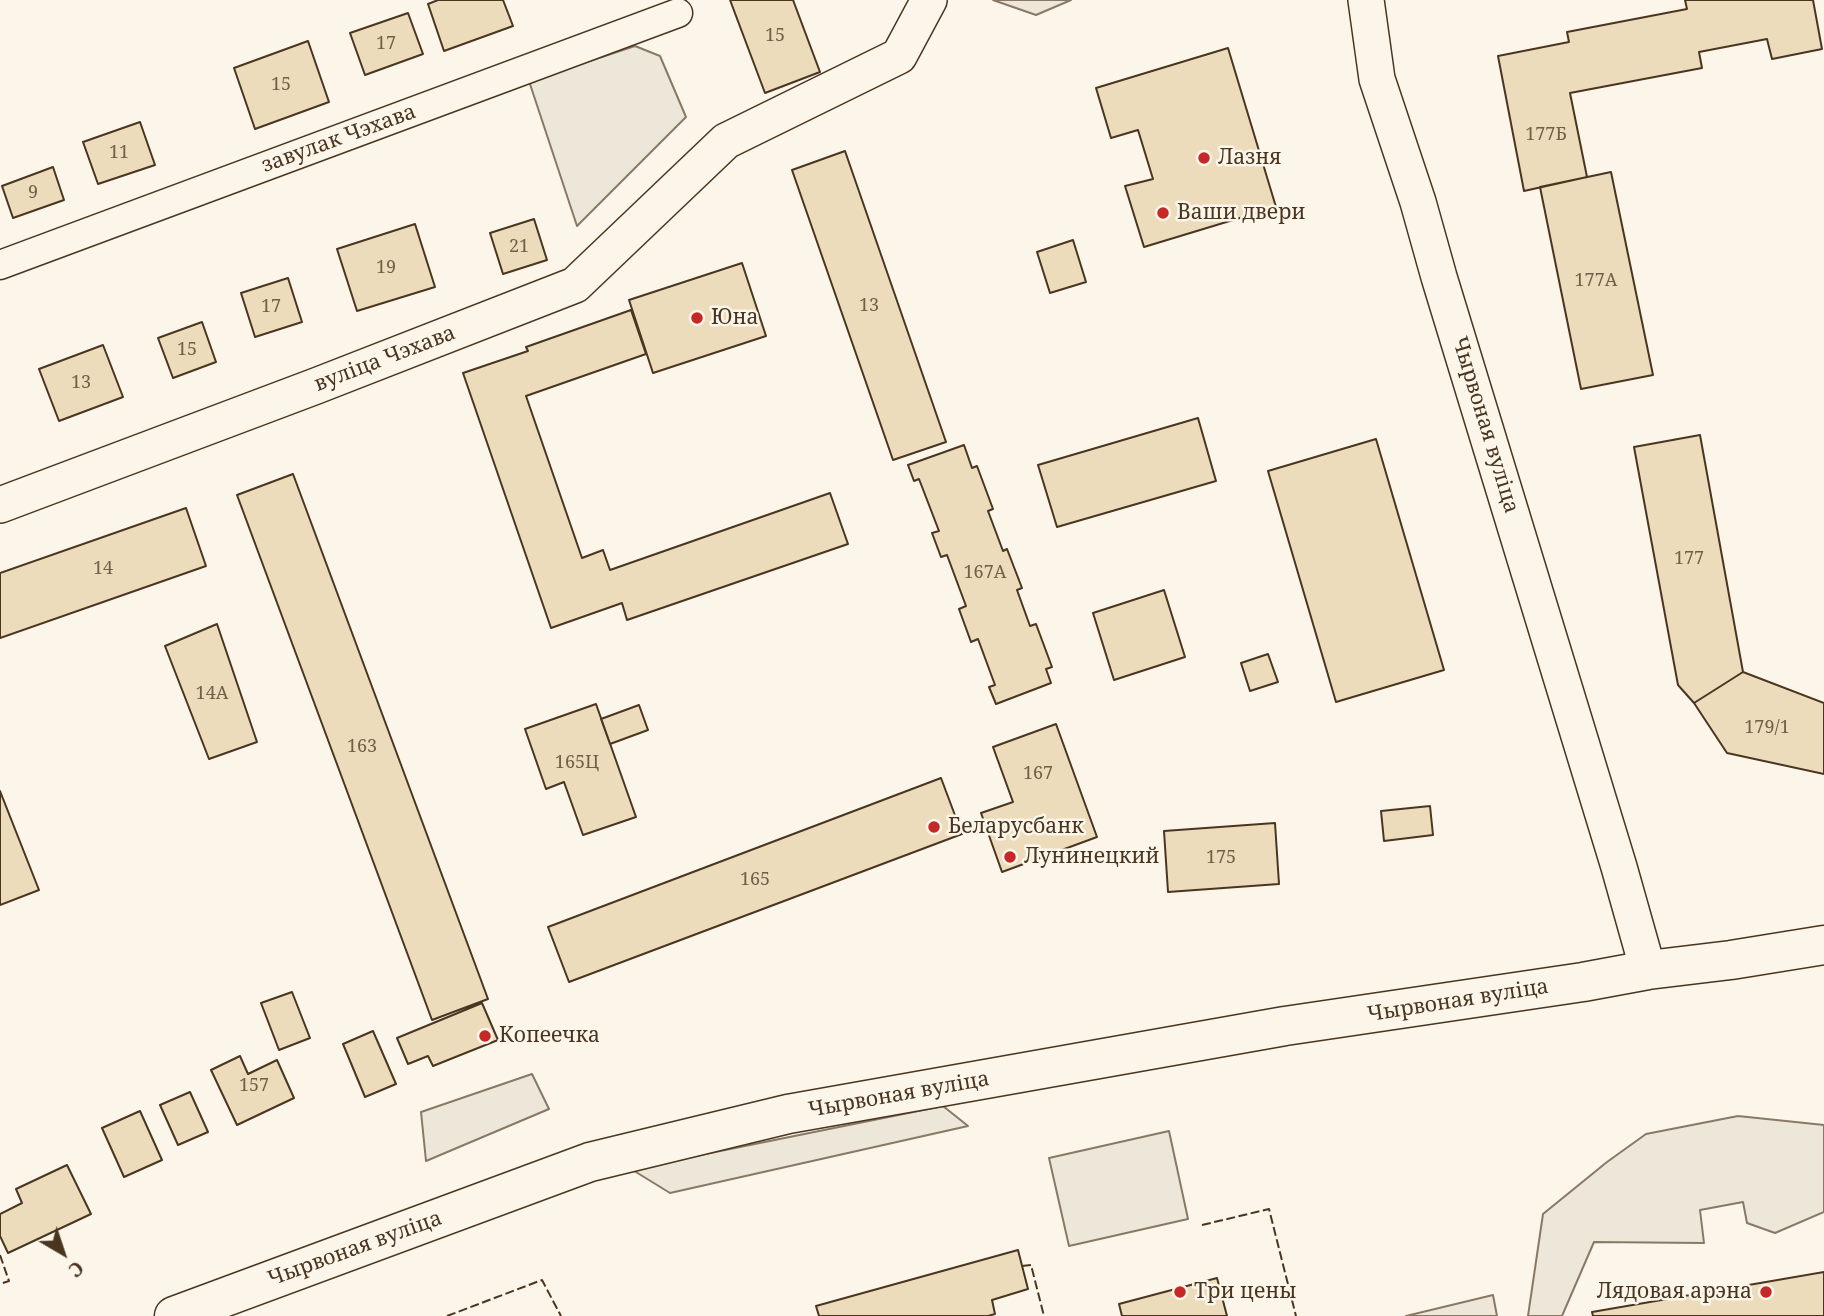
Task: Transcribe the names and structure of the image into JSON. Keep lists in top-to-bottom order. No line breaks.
{"streets":{"main road":["Чырвоная вуліца"],"street":["завулак Чэхава","вуліца Чэхава"]},"places":["Лазня","Ваши двери","Юна","Беларусбанк","Лунинецкий","Копеечка","Три цены","Лядовая арэна"],"house_numbers":["15","17","15","177Б","11","9","21","19","177А","13","17","15","13","177","14","167А","14А","179/1","163","165Ц","167","175","165","157"],"north":"bottom right"}
